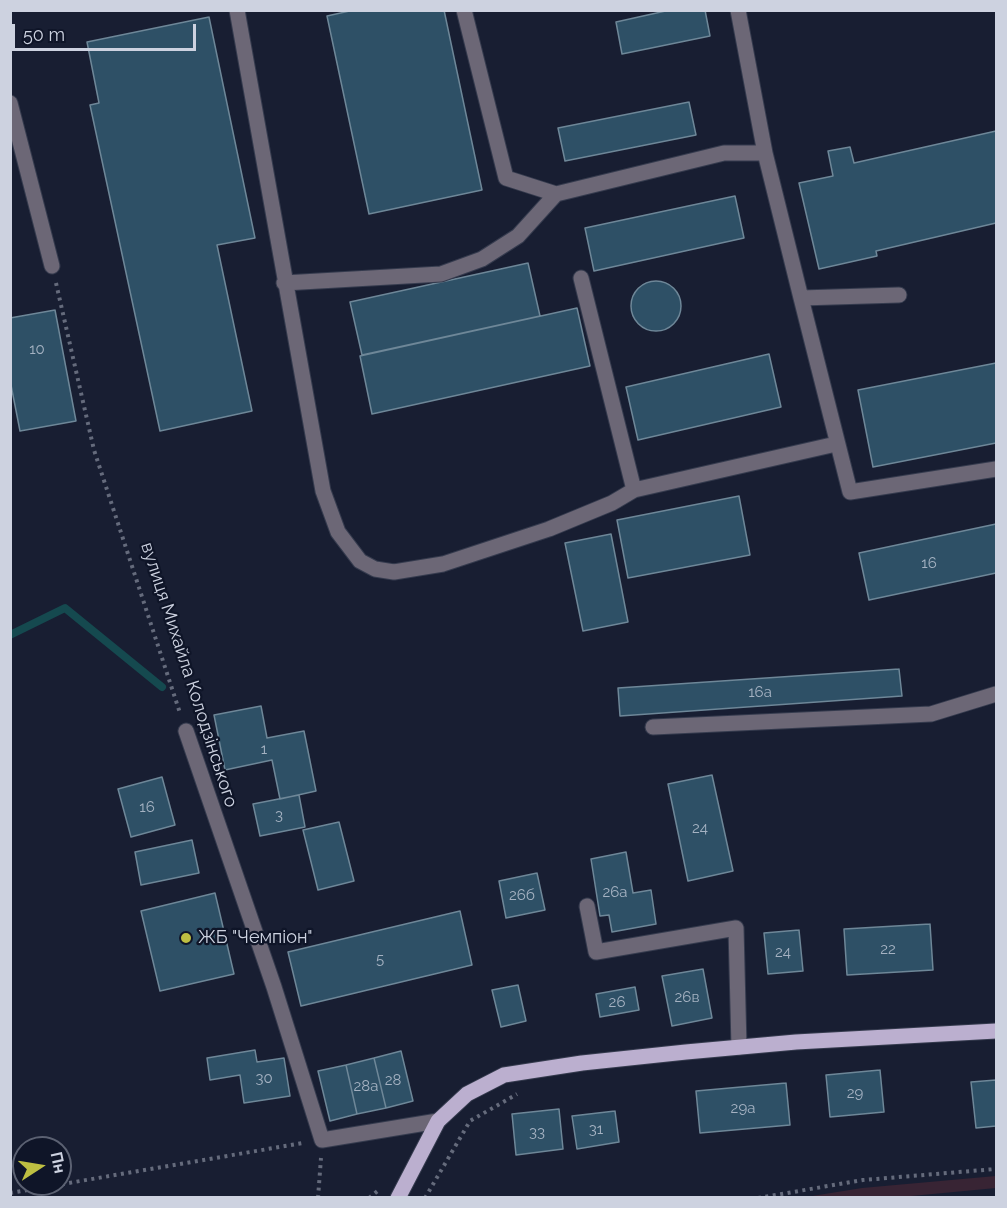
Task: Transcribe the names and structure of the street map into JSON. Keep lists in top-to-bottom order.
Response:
{
  "streets": {
    "street": ["вулиця Михайла Колодзінського"]
  },
  "places": ["ЖБ \"Чемпіон\""],
  "house_numbers": [
    "10",
    "16",
    "16а",
    "1",
    "16",
    "3",
    "24",
    "26а",
    "26б",
    "22",
    "24",
    "5",
    "26в",
    "26",
    "30",
    "28",
    "28а",
    "29",
    "29а",
    "31",
    "33"
  ],
  "scale_bar": "50 m",
  "north": "right"
}
